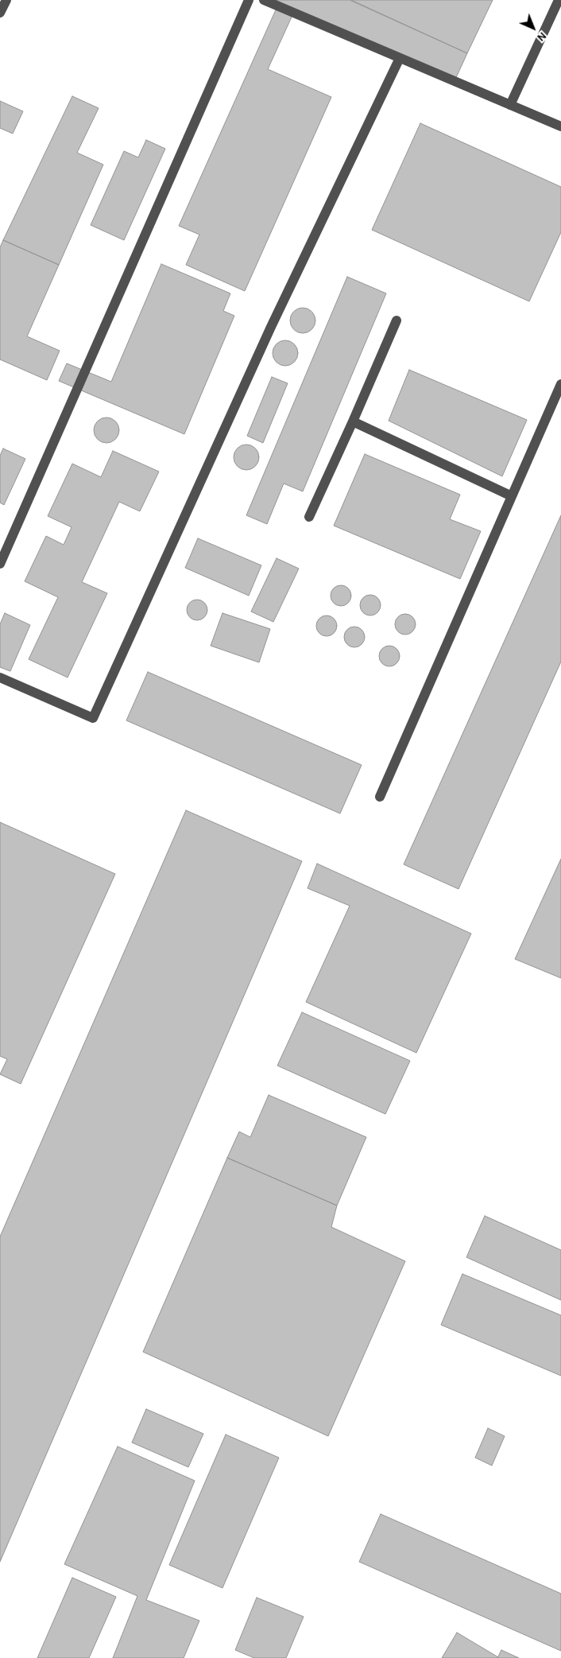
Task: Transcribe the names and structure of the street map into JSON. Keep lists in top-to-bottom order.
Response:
{
  "north": "bottom right"
}
